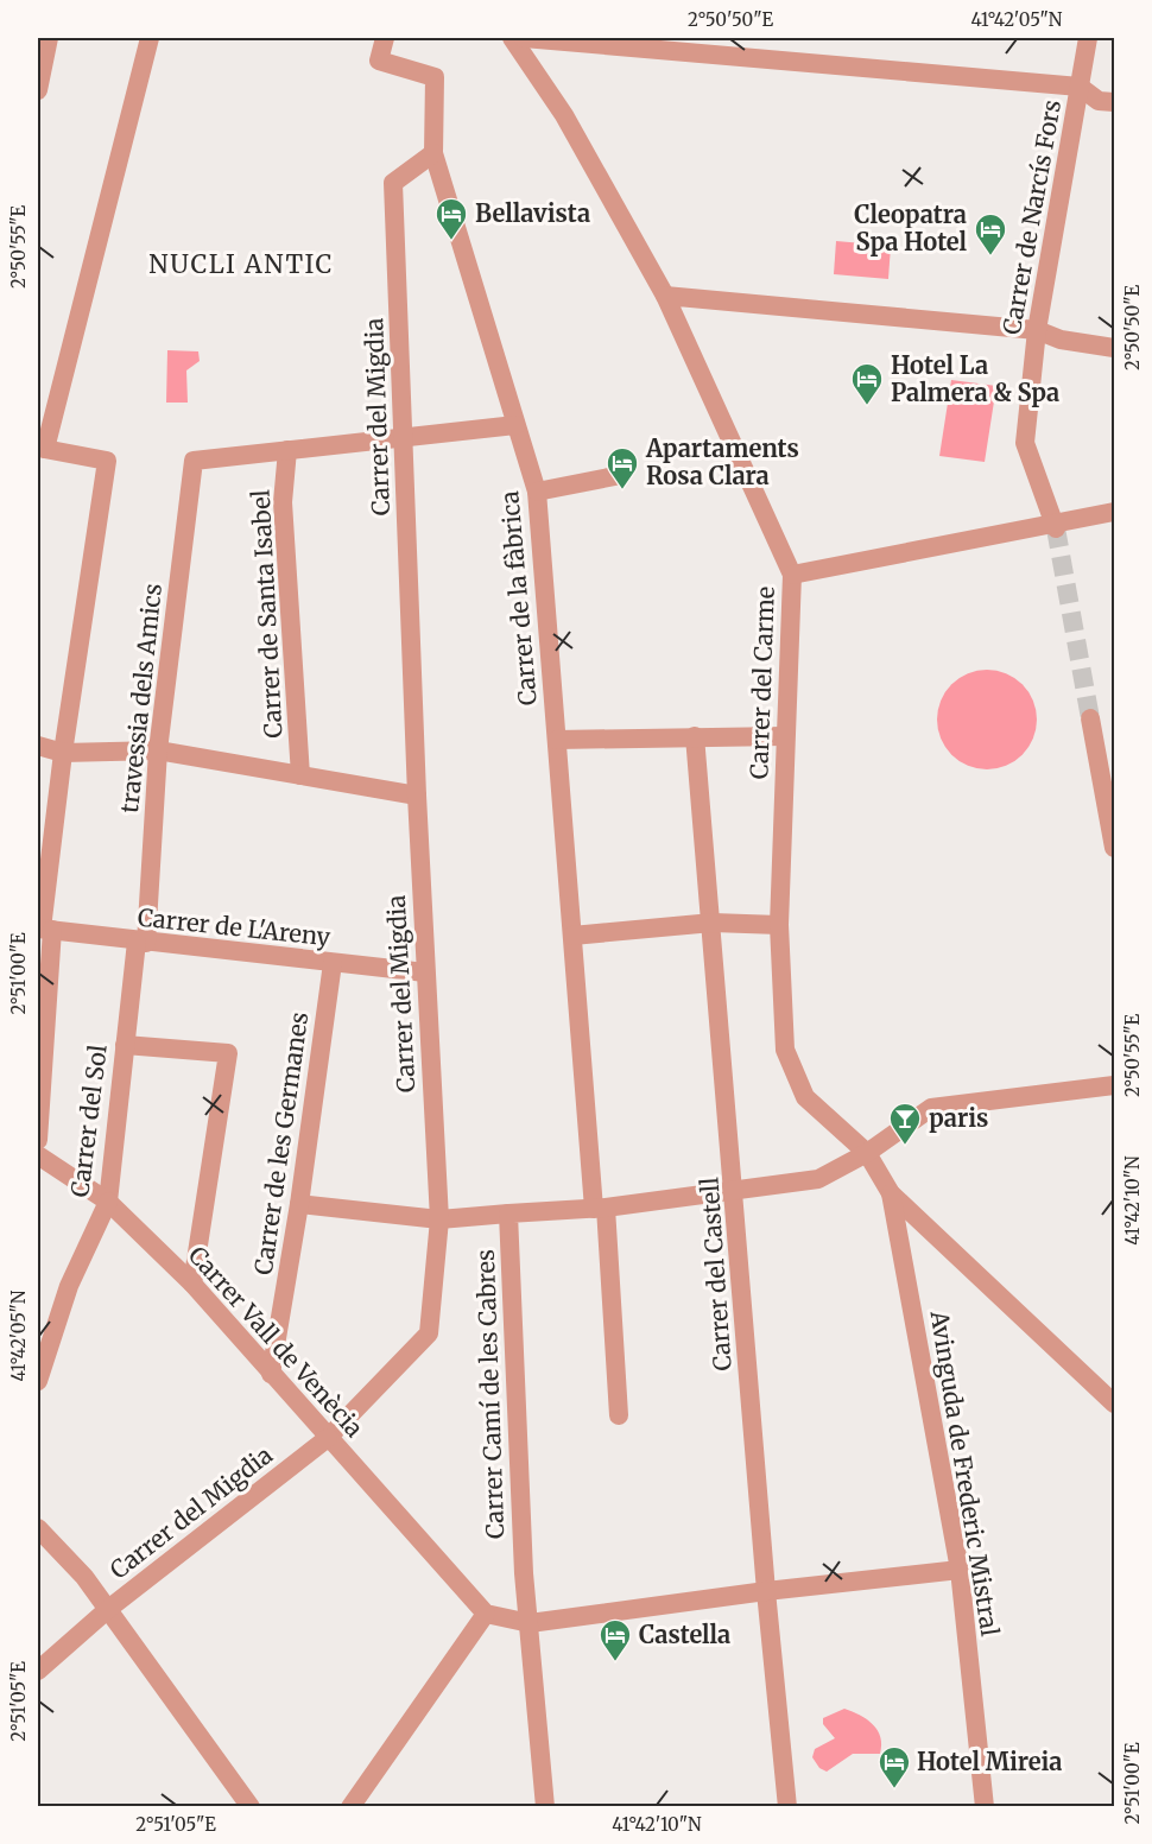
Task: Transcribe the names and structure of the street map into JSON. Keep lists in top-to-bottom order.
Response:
{
  "streets": {
    "street": [
      "Carrer de Narcís Fors",
      "Carrer del Migdia",
      "Carrer de la fàbrica",
      "Carrer de Santa Isabel",
      "Carrer del Carme",
      "travessia dels Amics",
      "Carrer de L'Areny",
      "Carrer del Sol",
      "Carrer de les Germanes",
      "Carrer del Castell",
      "Carrer Vall de Venècia",
      "Carrer Camí de les Cabres",
      "Avinguda de Frederic Mistral"
    ]
  },
  "crossings": [
    ["Carrer del Migdia", "Carrer de la fàbrica"],
    ["Carrer del Migdia", "Carrer de L'Areny"],
    ["Carrer del Migdia", "Carrer Vall de Venècia"],
    ["Carrer de Santa Isabel", "travessia dels Amics"],
    ["travessia dels Amics", "Carrer de L'Areny"],
    ["travessia dels Amics", "Carrer del Sol"],
    ["Carrer de L'Areny", "Carrer del Sol"],
    ["Carrer de L'Areny", "Carrer de les Germanes"],
    ["Carrer del Sol", "Carrer Vall de Venècia"],
    ["Carrer de les Germanes", "Carrer Vall de Venècia"]
  ],
  "districts": ["NUCLI ANTIC"],
  "places": {
    "hotel": [
      "Bellavista",
      "Cleopatra Spa Hotel",
      "Hotel La Palmera & Spa",
      "Apartaments Rosa Clara",
      "Castella",
      "Hotel Mireia"
    ],
    "bar": ["paris"]
  },
  "coordinates": [
    "2°50'50\"E",
    "41°42'05\"N",
    "2°50'55\"E",
    "2°51'00\"E",
    "41°42'10\"N",
    "2°51'05\"E"
  ]
}
